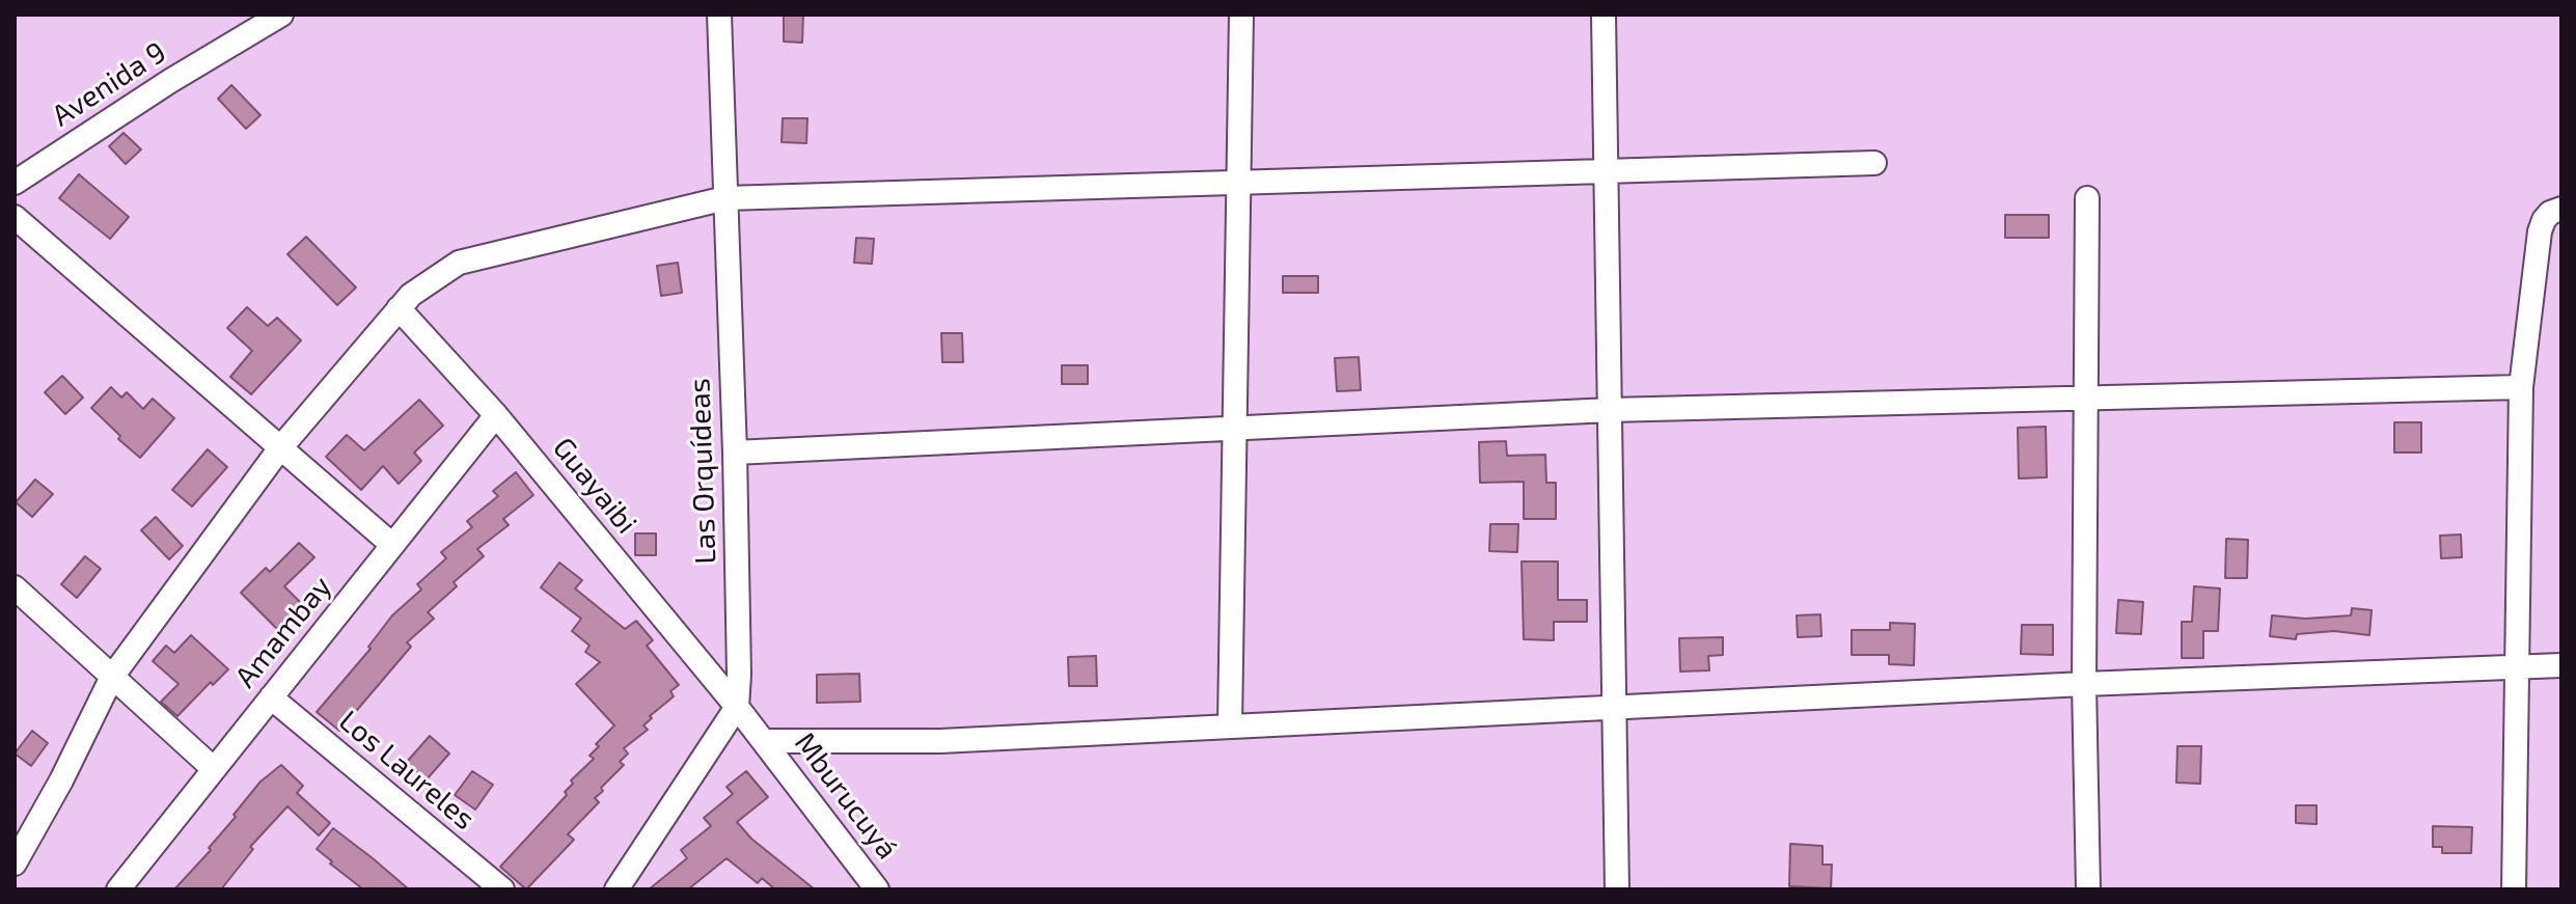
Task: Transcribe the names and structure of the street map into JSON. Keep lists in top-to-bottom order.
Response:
{
  "streets": {
    "street": [
      "Avenida 9",
      "Las Orquídeas",
      "Guayaibi",
      "Amambay",
      "Los Laureles",
      "Mburucuyá"
    ]
  },
  "crossings": [
    ["Las Orquídeas", "Guayaibi"],
    ["Guayaibi", "Amambay"],
    ["Guayaibi", "Mburucuyá"],
    ["Amambay", "Los Laureles"]
  ]
}
